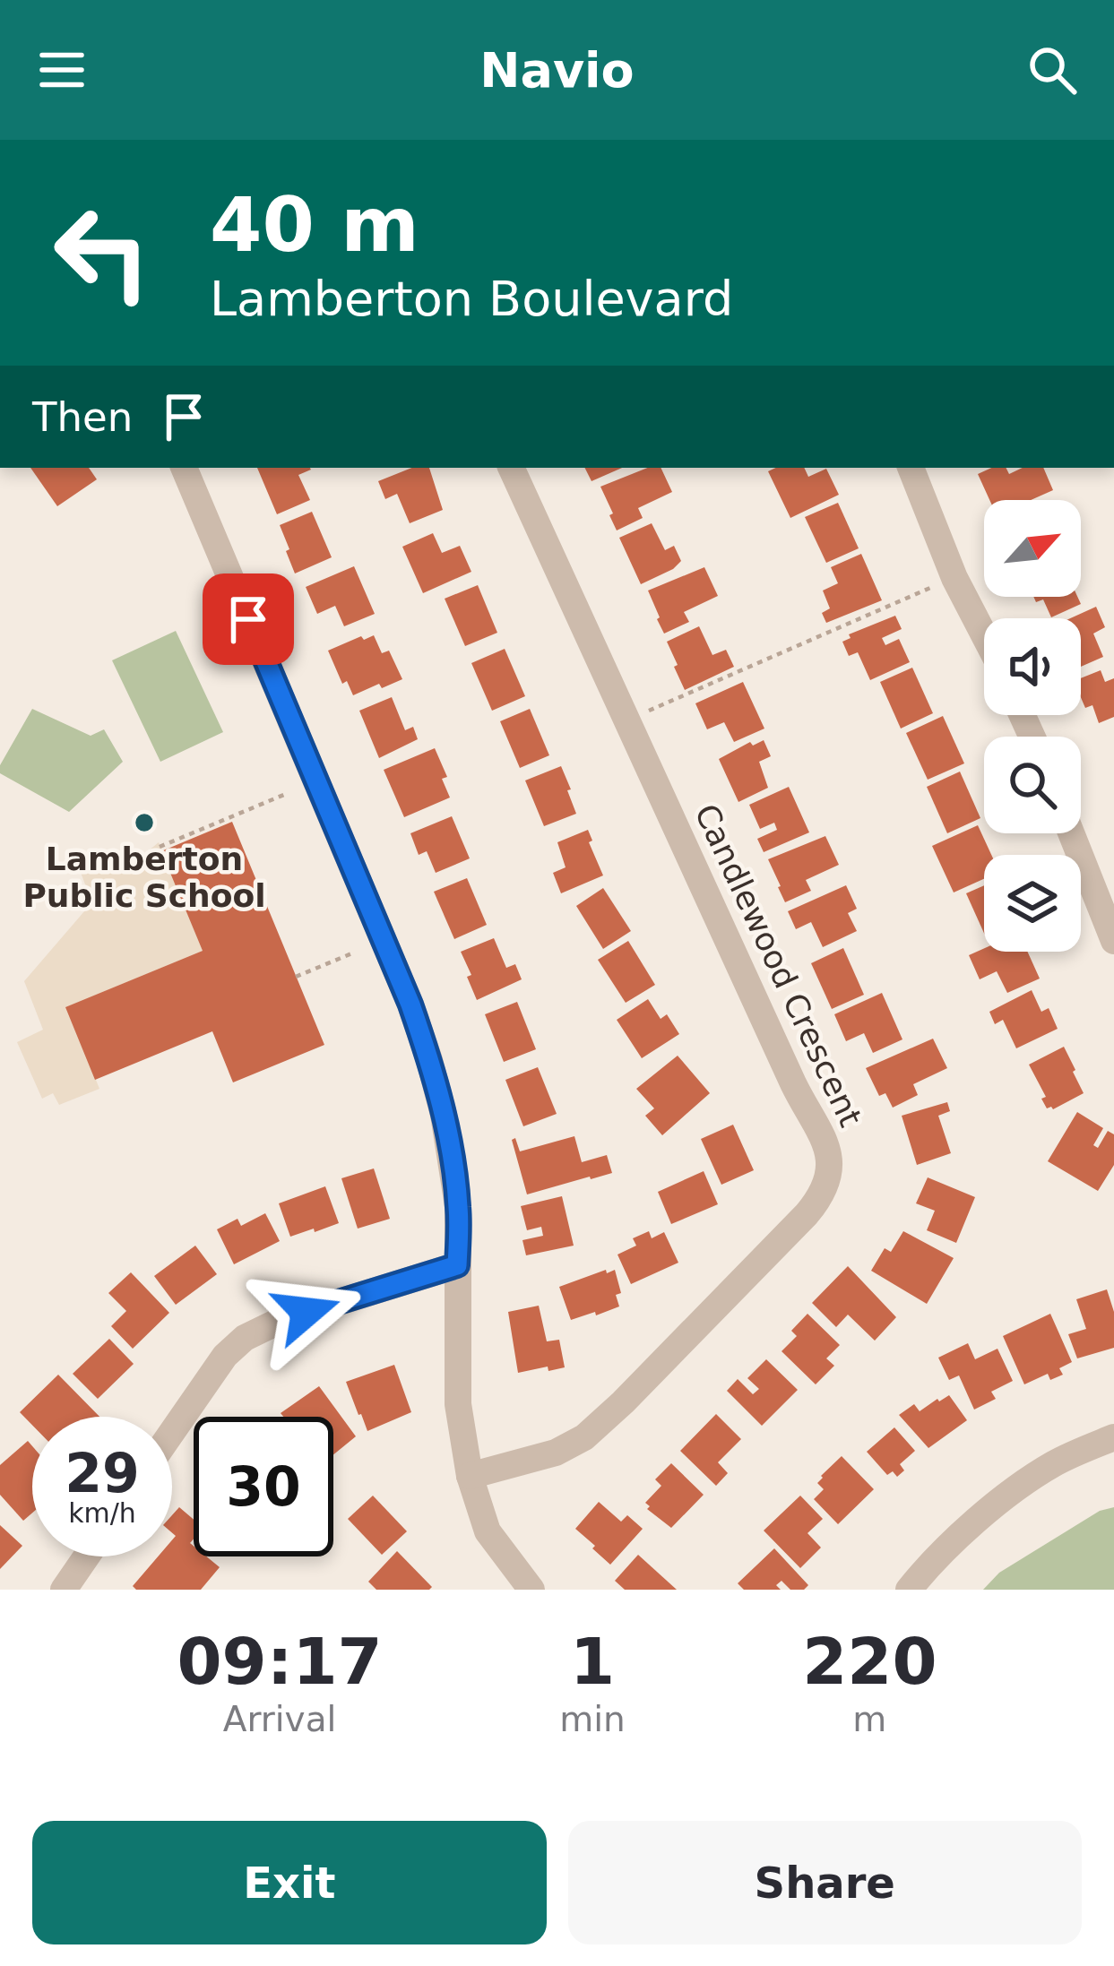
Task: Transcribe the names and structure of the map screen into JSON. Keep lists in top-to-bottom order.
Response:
{
  "streets": {
    "street": ["Candlewood Crescent"]
  },
  "places": ["Lamberton Public School"],
  "north": "top right",
  "page": {
    "header": "Navio",
    "turn": ["40 m", "Lamberton Boulevard"],
    "then": "Then",
    "speed": "29 km/h",
    "limit": "30",
    "eta": [
      "09:17",
      "Arrival",
      "1",
      "min",
      "220",
      "m"
    ],
    "buttons": ["Exit", "Share"]
  }
}
